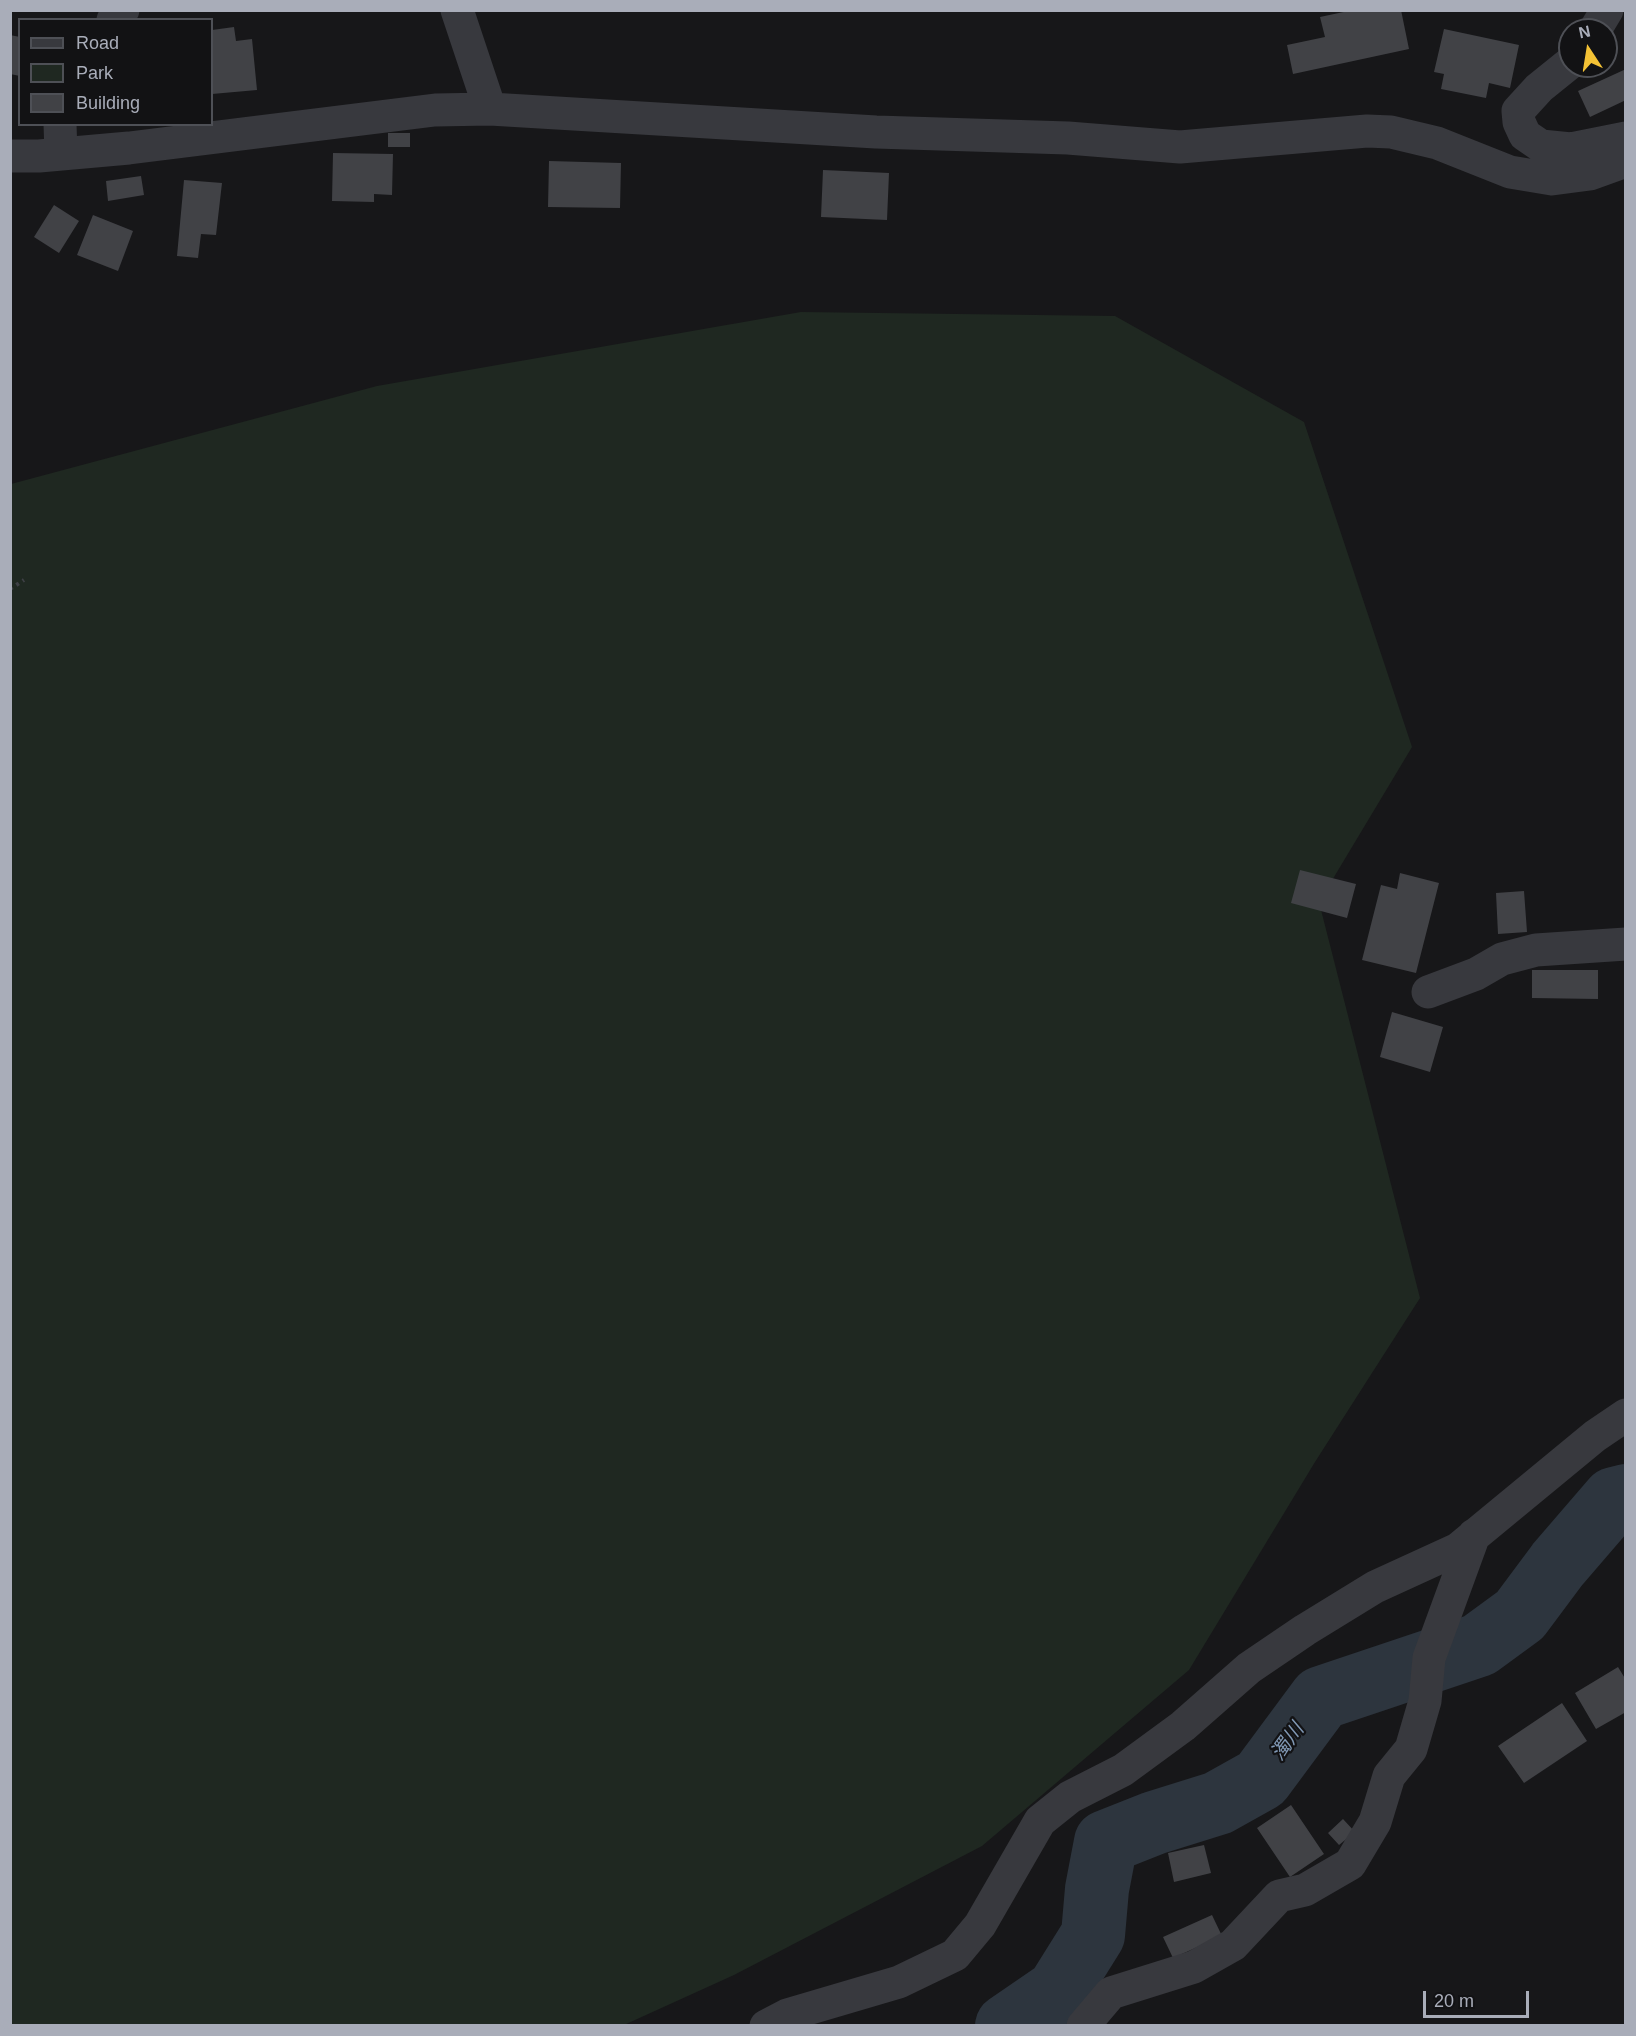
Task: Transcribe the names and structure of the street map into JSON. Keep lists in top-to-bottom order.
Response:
{
  "water": ["濁川"],
  "legend": ["Road", "Park", "Building"],
  "scale_bar": "20 m",
  "north": "top"
}
